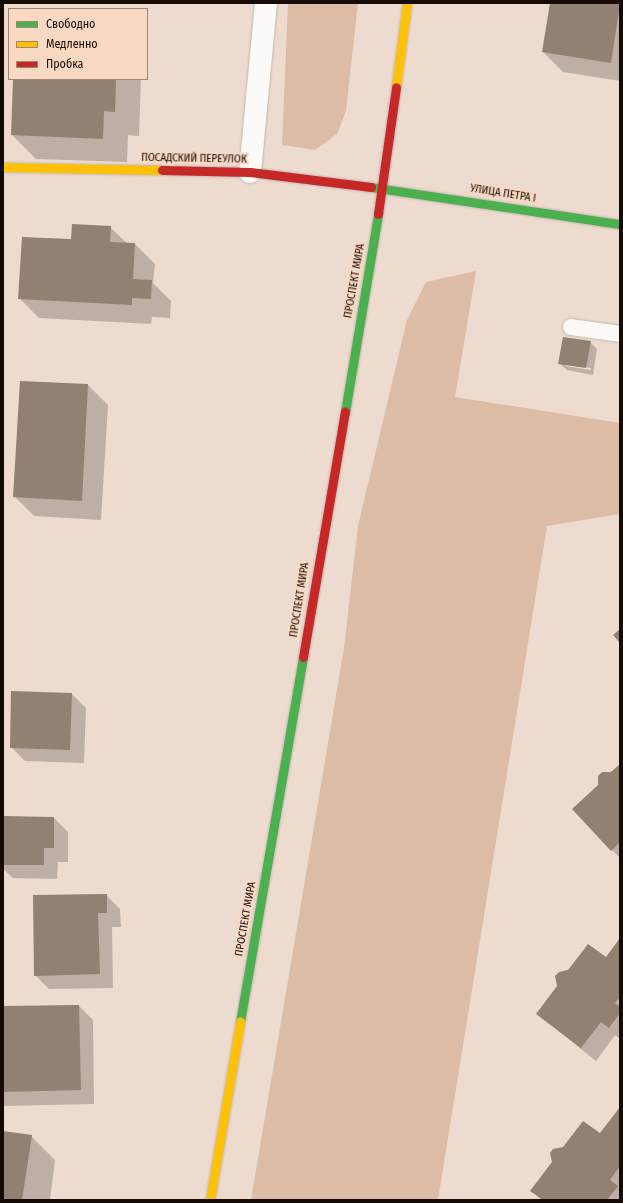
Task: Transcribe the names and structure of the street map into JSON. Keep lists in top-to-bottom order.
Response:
{
  "streets": {
    "main road": ["ПОСАДСКИЙ ПЕРЕУЛОК", "УЛИЦА ПЕТРА I", "ПРОСПЕКТ МИРА"]
  },
  "crossings": [
    ["ПОСАДСКИЙ ПЕРЕУЛОК", "УЛИЦА ПЕТРА I"],
    ["ПОСАДСКИЙ ПЕРЕУЛОК", "ПРОСПЕКТ МИРА"],
    ["УЛИЦА ПЕТРА I", "ПРОСПЕКТ МИРА"]
  ],
  "legend": ["Свободно", "Медленно", "Пробка"]
}
